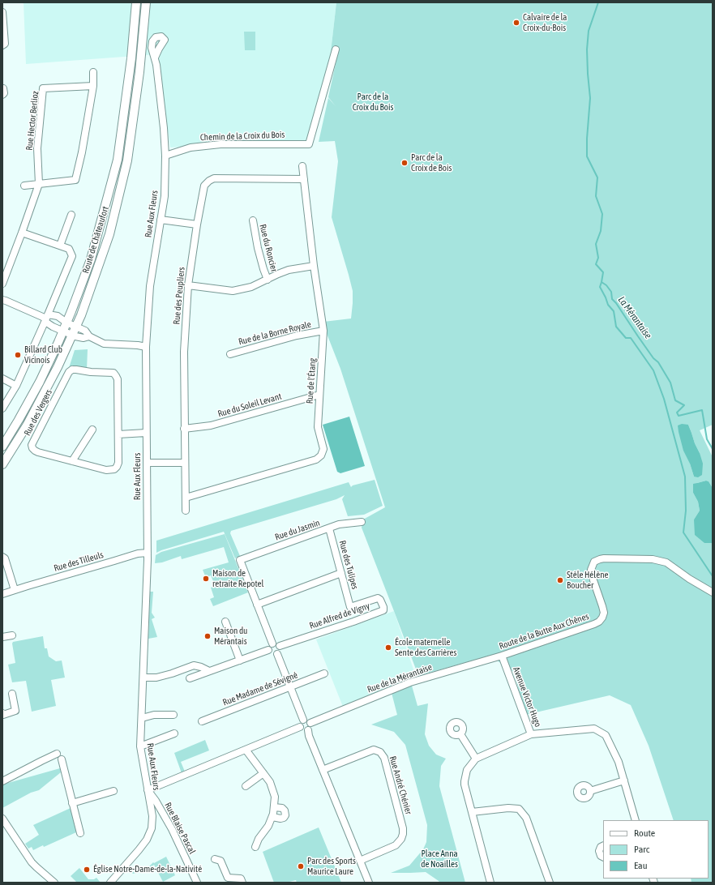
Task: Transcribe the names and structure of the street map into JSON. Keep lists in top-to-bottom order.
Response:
{
  "streets": {
    "main road": ["Route de Châteaufort"],
    "street": [
      "Rue Hector Berlioz",
      "Chemin de la Croix du Bois",
      "Rue Aux Fleurs",
      "Rue du Roncier",
      "Rue des Peupliers",
      "Rue de la Borne Royale",
      "Rue de l'Étang",
      "Rue du Soleil Levant",
      "Rue des Vergers",
      "Rue du Jasmin",
      "Rue des Tilleuls",
      "Rue des Tulipes",
      "Rue Alfred de Vigny",
      "Route de la Butte Aux Chênes",
      "Rue de la Mérantaise",
      "Rue Madame de Sévigné",
      "Avenue Victor Hugo",
      "Rue André Chénier",
      "Rue Blaise Pascal"
    ]
  },
  "crossings": [
    ["Chemin de la Croix du Bois", "Rue Aux Fleurs"],
    ["Rue Aux Fleurs", "Rue des Tilleuls"],
    ["Rue Aux Fleurs", "Rue Blaise Pascal"],
    ["Rue des Peupliers", "Rue de l'Étang"],
    ["Rue des Peupliers", "Rue du Soleil Levant"],
    ["Rue de la Borne Royale", "Rue de l'Étang"],
    ["Rue de l'Étang", "Rue du Soleil Levant"],
    ["Rue du Jasmin", "Rue des Tulipes"],
    ["Rue des Tulipes", "Rue Alfred de Vigny"],
    ["Route de la Butte Aux Chênes", "Rue de la Mérantaise"],
    ["Route de la Butte Aux Chênes", "Avenue Victor Hugo"],
    ["Rue de la Mérantaise", "Avenue Victor Hugo"]
  ],
  "water": ["La Mérantaise"],
  "parks": ["Parc de la Croix du Bois", "Place Anna de Noailles"],
  "places": [
    "Calvaire de la Croix-du-Bois",
    "Parc de la Croix de Bois",
    "Billard Club Vicinois",
    "Maison de retraite Repotel",
    "Stèle Hélène Boucher",
    "Maison du Mérantais",
    "École maternelle Sente des Carrières",
    "Parc des Sports Maurice Laure",
    "Église Notre-Dame-de-la-Nativité"
  ],
  "legend": ["Route", "Parc", "Eau"]
}
